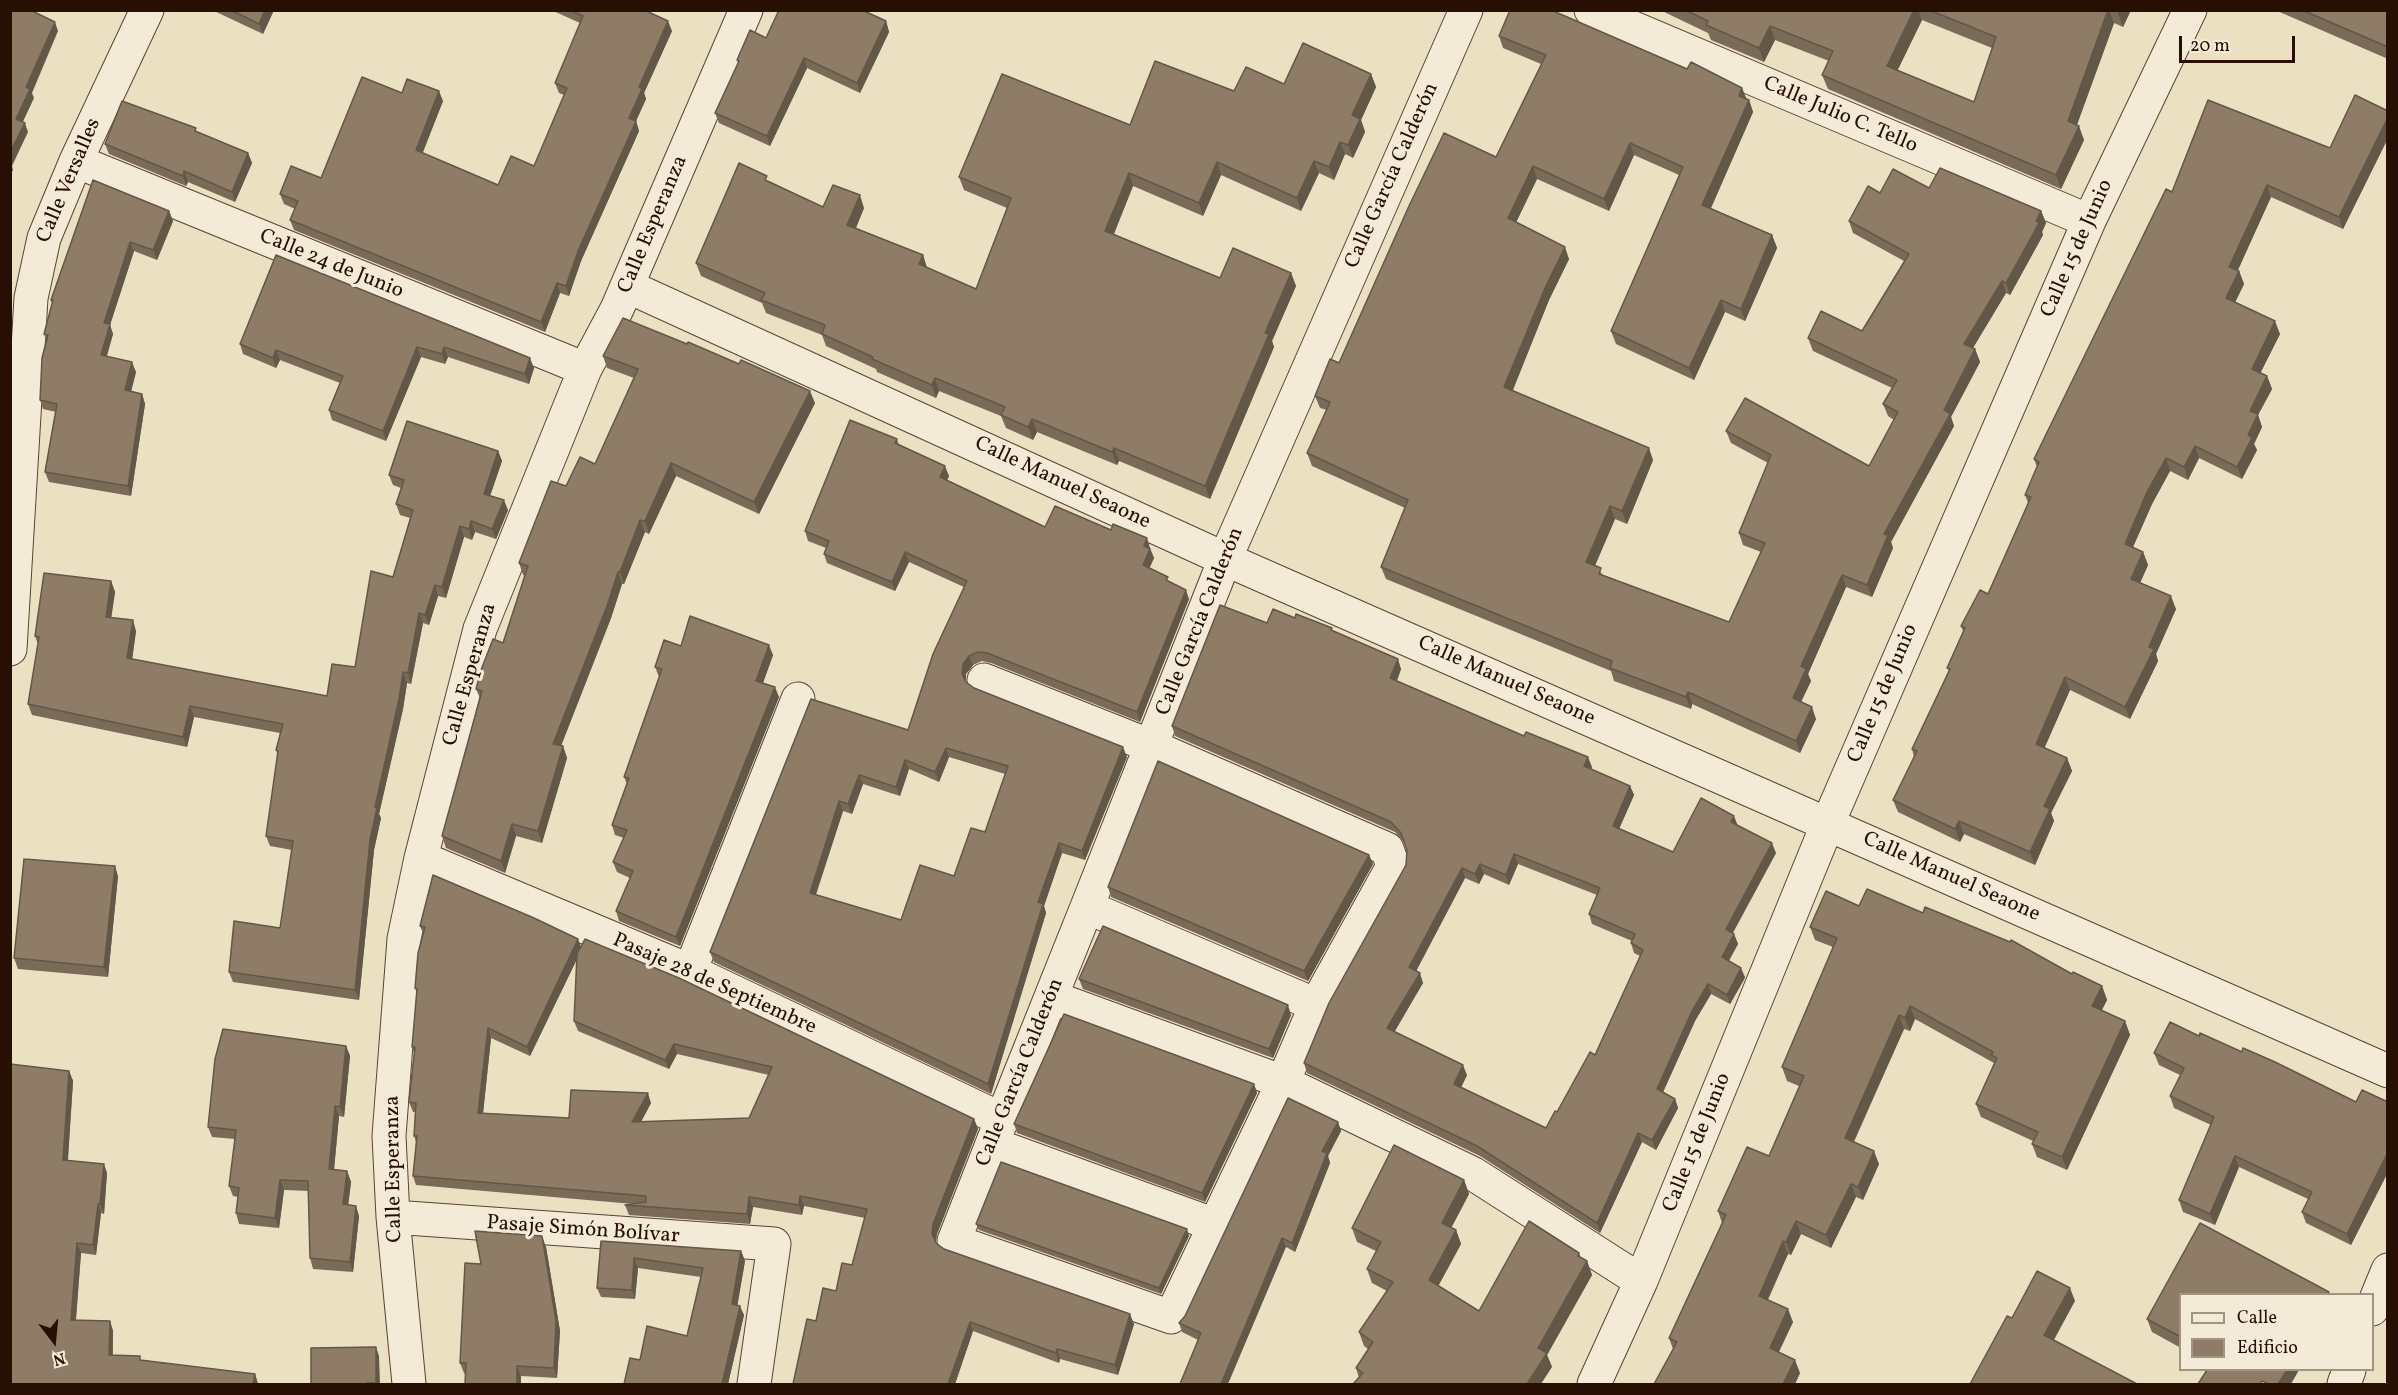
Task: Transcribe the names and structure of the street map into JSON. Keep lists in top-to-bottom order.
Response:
{
  "streets": {
    "street": [
      "Calle Julio C. Tello",
      "Calle García Calderón",
      "Calle Versalles",
      "Calle Esperanza",
      "Calle 15 de Junio",
      "Calle 24 de Junio",
      "Calle Manuel Seaone",
      "Pasaje 28 de Septiembre",
      "Pasaje Simón Bolívar"
    ]
  },
  "crossings": [
    ["Calle Julio C. Tello", "Calle 15 de Junio"],
    ["Calle García Calderón", "Calle Manuel Seaone"],
    ["Calle García Calderón", "Pasaje 28 de Septiembre"],
    ["Calle Versalles", "Calle 24 de Junio"],
    ["Calle Esperanza", "Calle 24 de Junio"],
    ["Calle Esperanza", "Calle Manuel Seaone"],
    ["Calle Esperanza", "Pasaje 28 de Septiembre"],
    ["Calle Esperanza", "Pasaje Simón Bolívar"],
    ["Calle 15 de Junio", "Calle Manuel Seaone"]
  ],
  "legend": ["Calle", "Edificio"],
  "scale_bar": "20 m",
  "north": "bottom"
}
